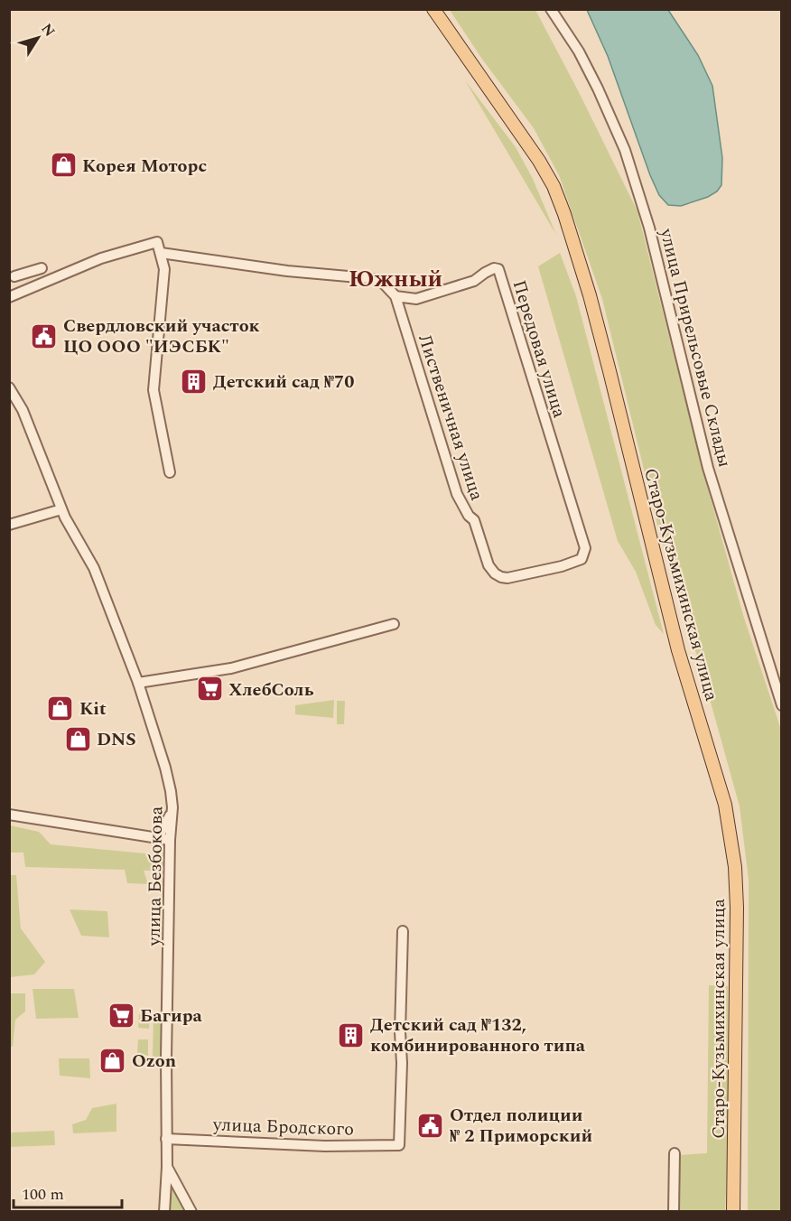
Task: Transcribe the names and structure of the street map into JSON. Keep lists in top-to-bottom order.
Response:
{
  "streets": {
    "main road": ["Старо-Кузьмихинская улица"],
    "street": [
      "улица Прирельсовые Склады",
      "Передовая улица",
      "Лиственичная улица",
      "улица Безбокова",
      "улица Бродского"
    ]
  },
  "crossings": [
    ["Передовая улица", "Лиственичная улица"],
    ["улица Безбокова", "улица Бродского"]
  ],
  "districts": ["Южный"],
  "places": {
    "shop": [
      "Корея Моторс",
      "Kit",
      "DNS",
      "Ozon"
    ],
    "public building": ["Свердловский участок ЦО ООО \"ИЭСБК\"", "Отдел полиции № 2 Приморский"],
    "building": ["Детский сад №70", "Детский сад №132, комбинированного типа"],
    "supermarket": ["ХлебСоль", "Багира"]
  },
  "scale_bar": "100 m",
  "north": "top right"
}
